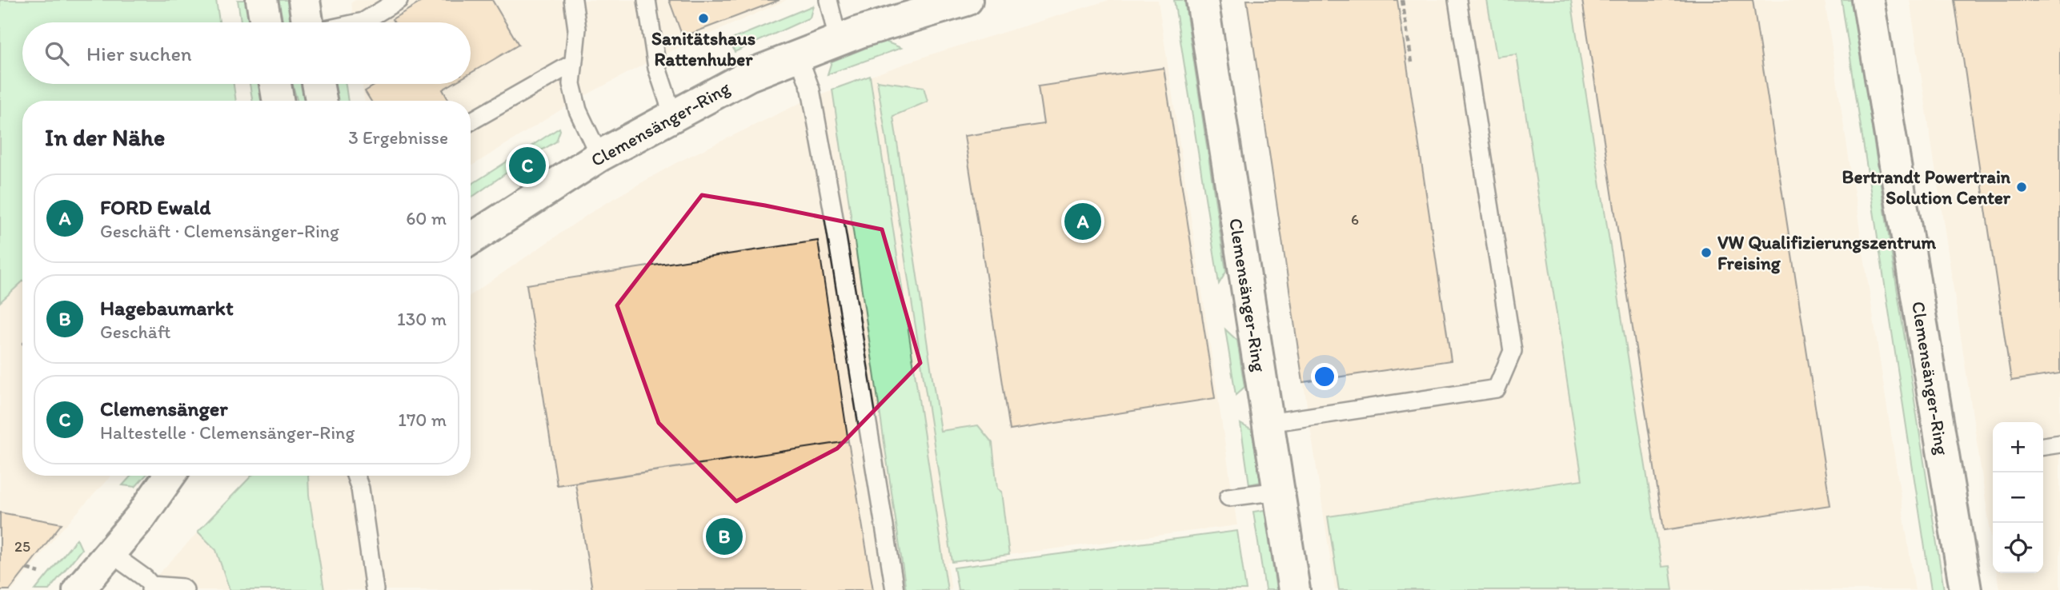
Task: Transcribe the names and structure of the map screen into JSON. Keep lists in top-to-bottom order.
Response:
{
  "streets": {
    "street": ["Clemensänger-Ring"]
  },
  "places": ["Sanitätshaus Rattenhuber", "Bertrandt Powertrain Solution Center", "VW Qualifizierungszentrum Freising"],
  "house_numbers": ["6", "25"],
  "page": {
    "search": "Hier suchen",
    "heading": ["In der Nähe", "3 Ergebnisse"],
    "pins": ["C", "A", "B"],
    "list": [
      {
        "mark": "A",
        "name": "FORD Ewald",
        "note": "Geschäft · Clemensänger-Ring",
        "value": "60 m"
      },
      {
        "mark": "B",
        "name": "Hagebaumarkt",
        "note": "Geschäft",
        "value": "130 m"
      },
      {
        "mark": "C",
        "name": "Clemensänger",
        "note": "Haltestelle · Clemensänger-Ring",
        "value": "170 m"
      }
    ],
    "map_buttons": ["+", "−"]
  }
}
